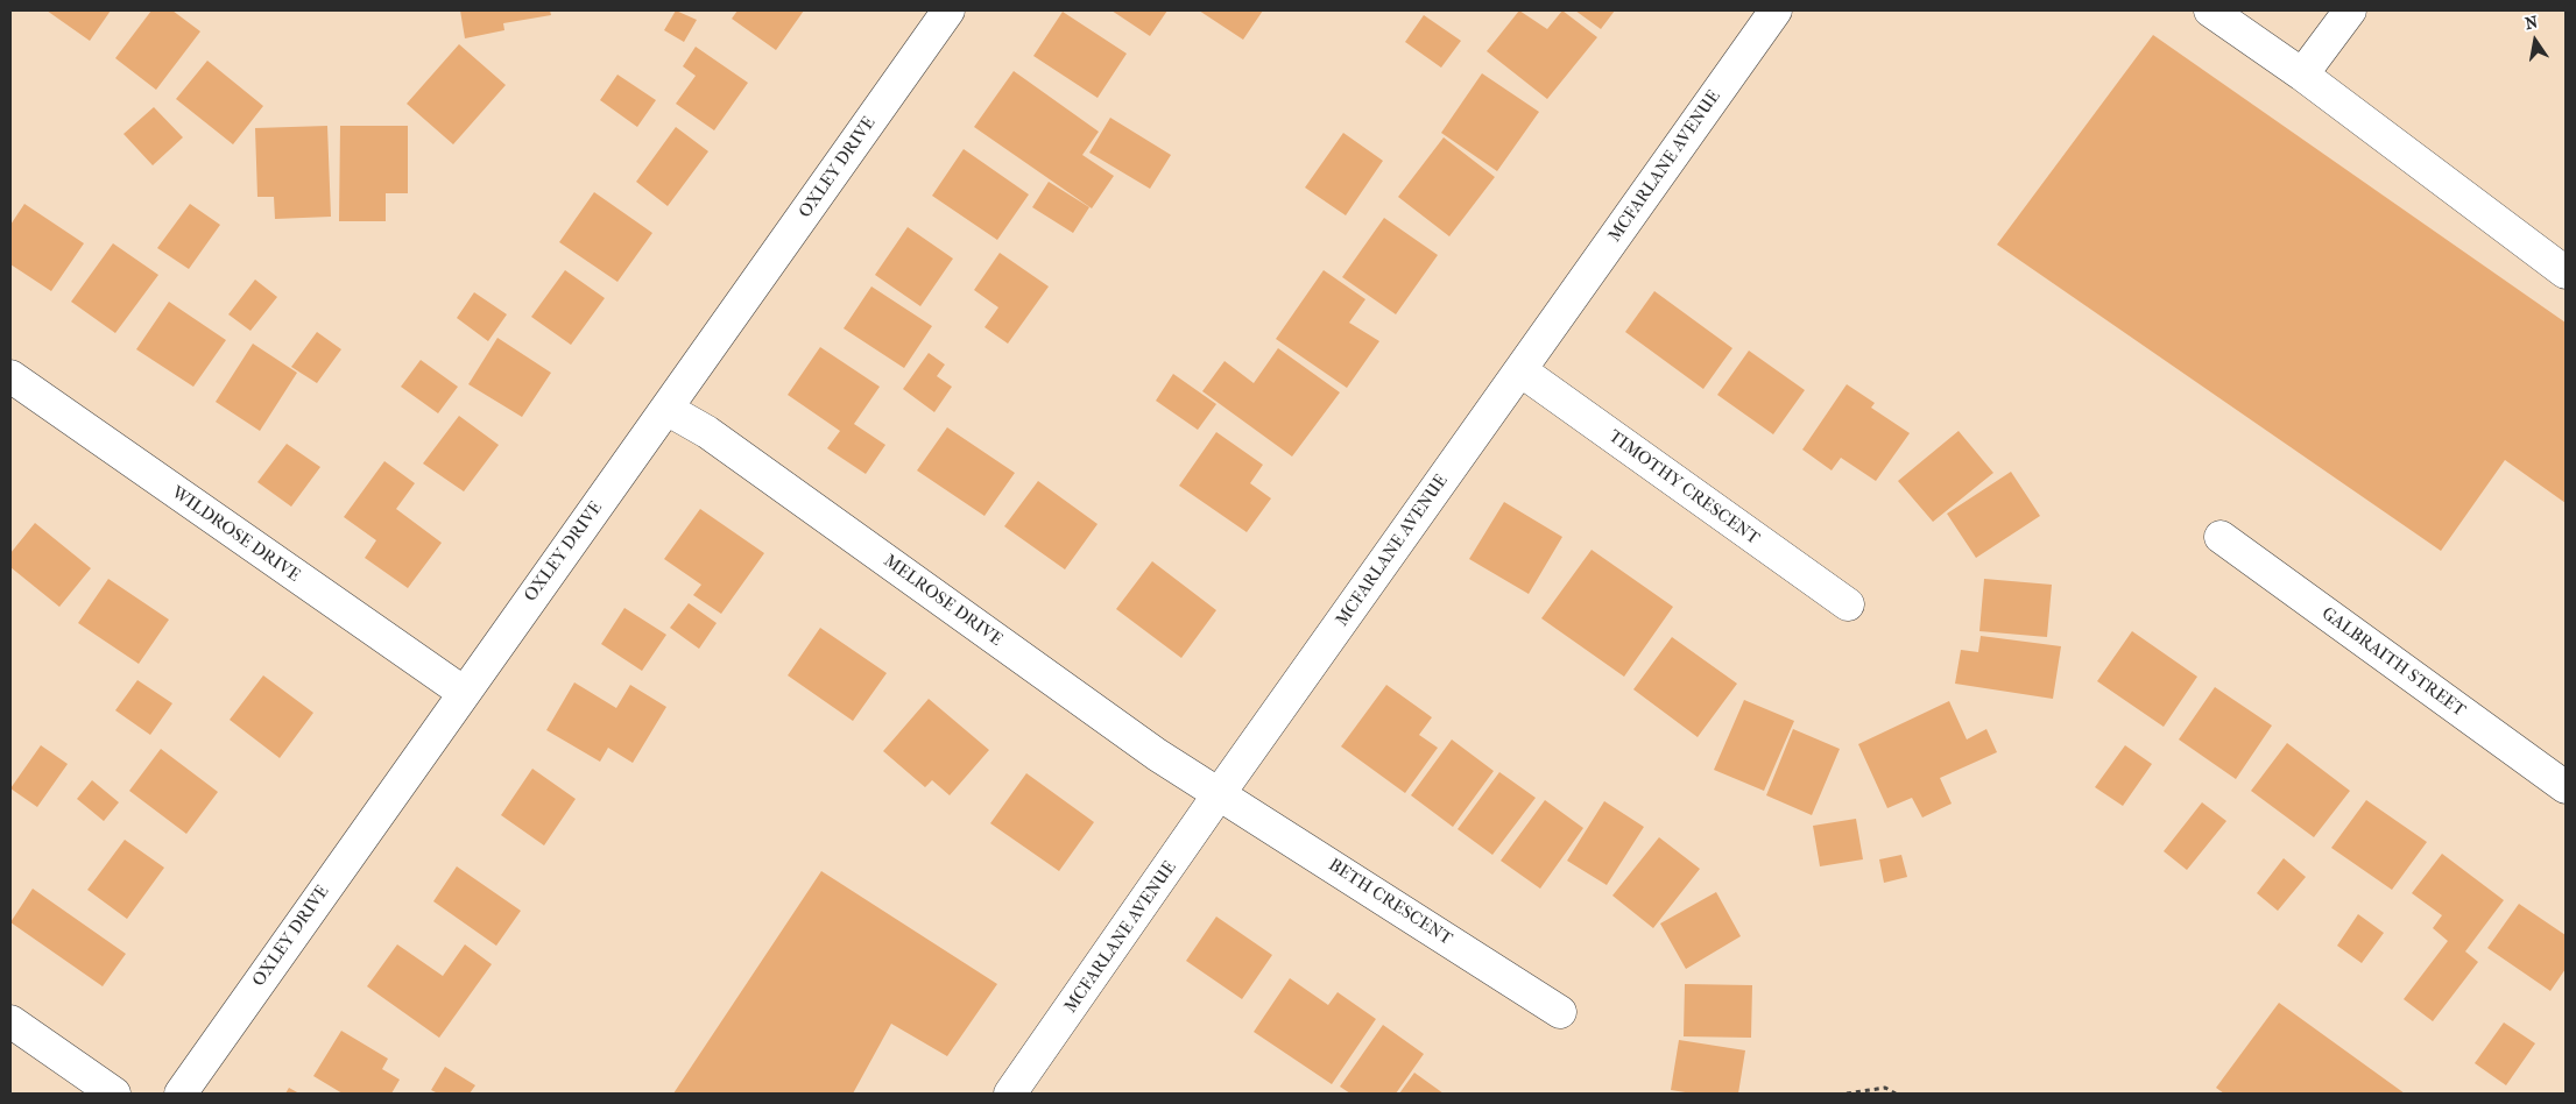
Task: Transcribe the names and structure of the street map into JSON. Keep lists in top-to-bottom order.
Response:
{
  "streets": {
    "street": [
      "MCFARLANE AVENUE",
      "OXLEY DRIVE",
      "TIMOTHY CRESCENT",
      "WILDROSE DRIVE",
      "MELROSE DRIVE",
      "GALBRAITH STREET",
      "BETH CRESCENT"
    ]
  },
  "crossings": [
    ["MCFARLANE AVENUE", "TIMOTHY CRESCENT"],
    ["MCFARLANE AVENUE", "MELROSE DRIVE"],
    ["MCFARLANE AVENUE", "BETH CRESCENT"],
    ["OXLEY DRIVE", "WILDROSE DRIVE"],
    ["OXLEY DRIVE", "MELROSE DRIVE"],
    ["MELROSE DRIVE", "BETH CRESCENT"]
  ],
  "north": "top"
}
